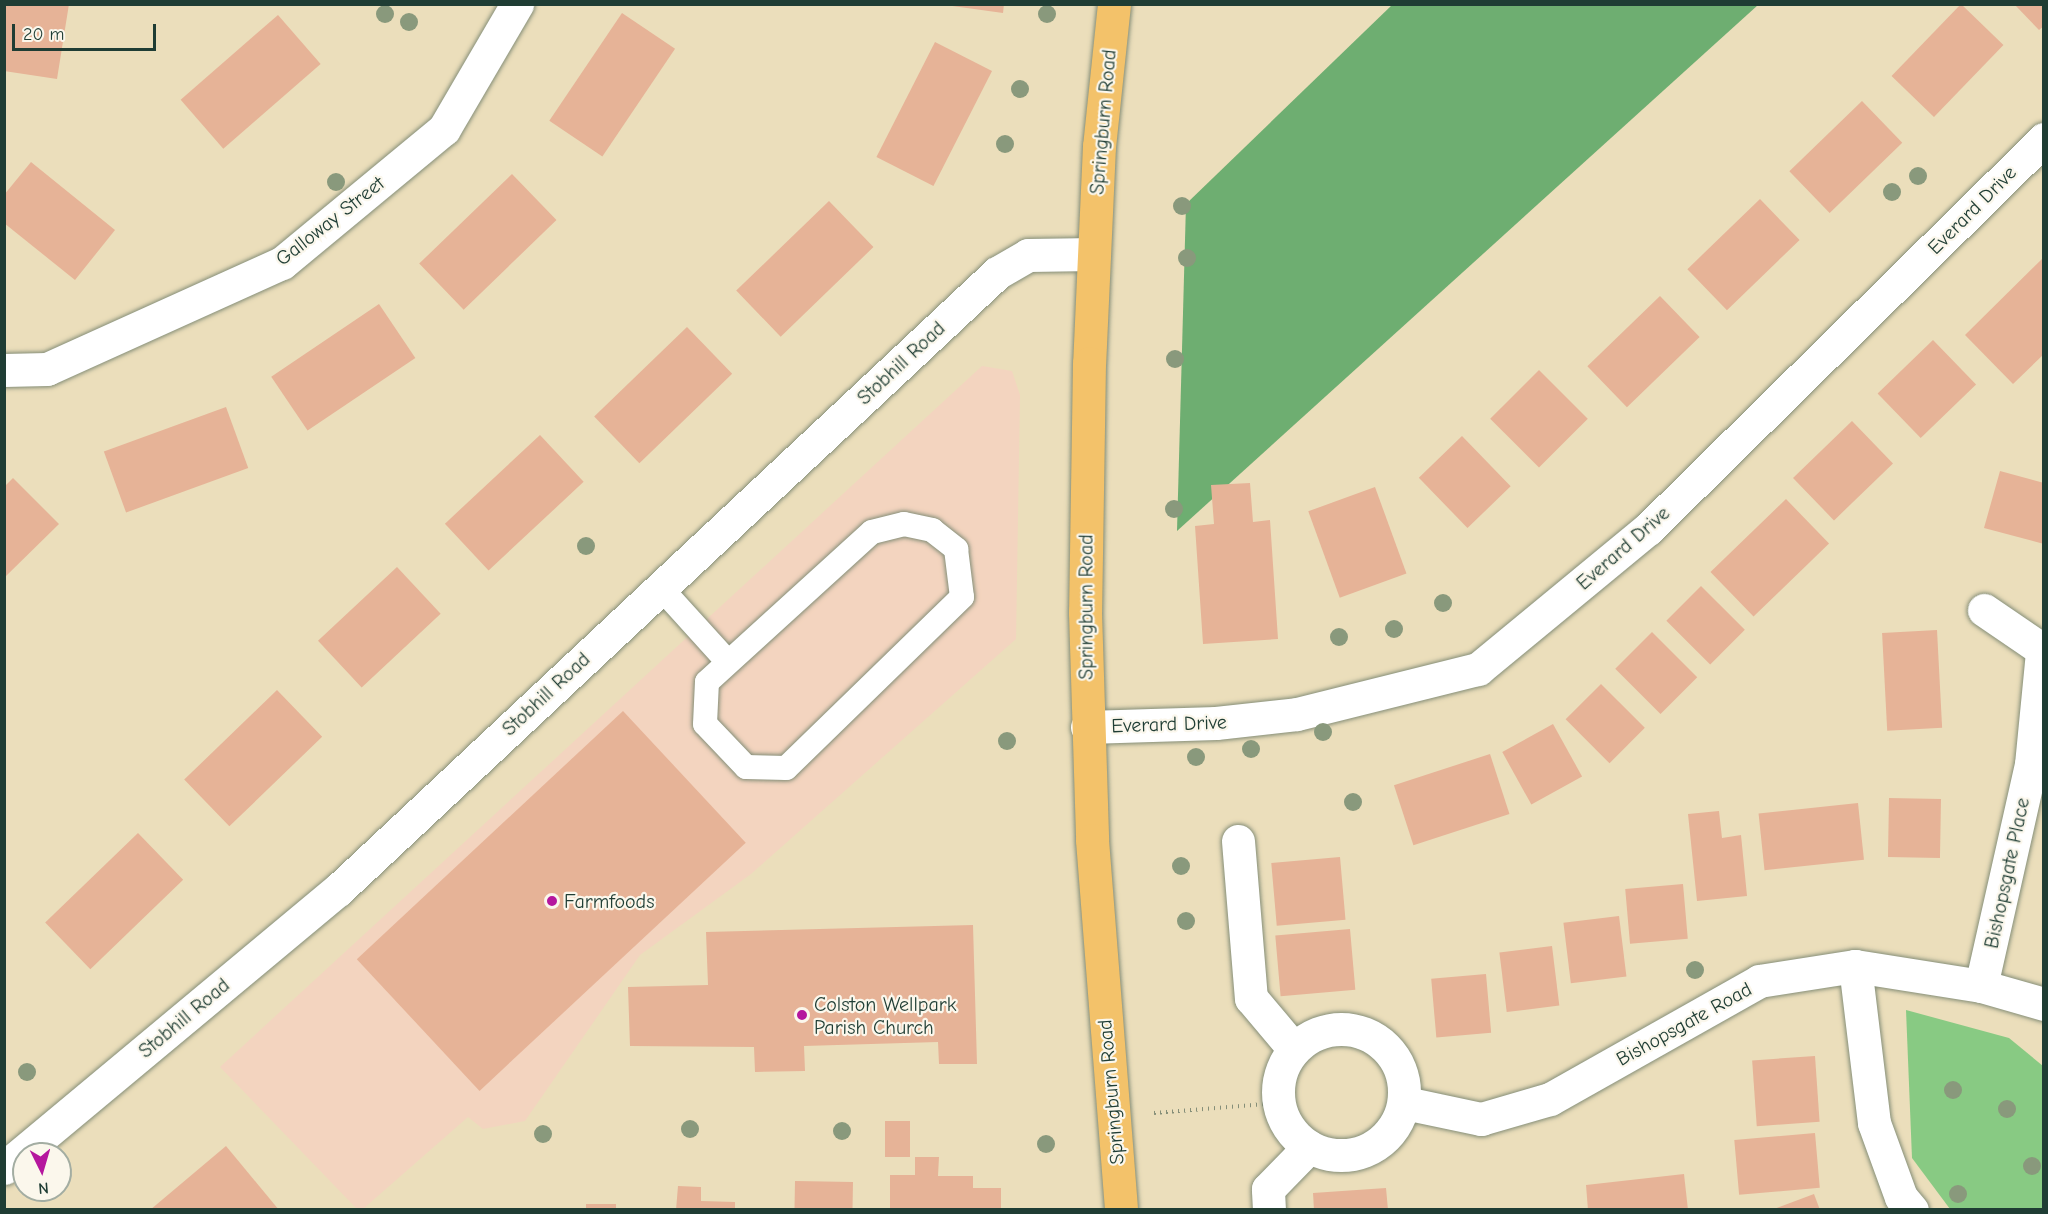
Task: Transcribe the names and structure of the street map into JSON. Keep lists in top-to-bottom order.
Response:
{
  "streets": {
    "main road": ["Springburn Road"],
    "street": [
      "Everard Drive",
      "Galloway Street",
      "Stobhill Road",
      "Bishopsgate Place",
      "Bishopsgate Road"
    ]
  },
  "crossings": [
    ["Springburn Road", "Everard Drive"],
    ["Springburn Road", "Stobhill Road"],
    ["Bishopsgate Place", "Bishopsgate Road"]
  ],
  "places": ["Farmfoods", "Colston Wellpark Parish Church"],
  "scale_bar": "20 m",
  "north": "bottom"
}
